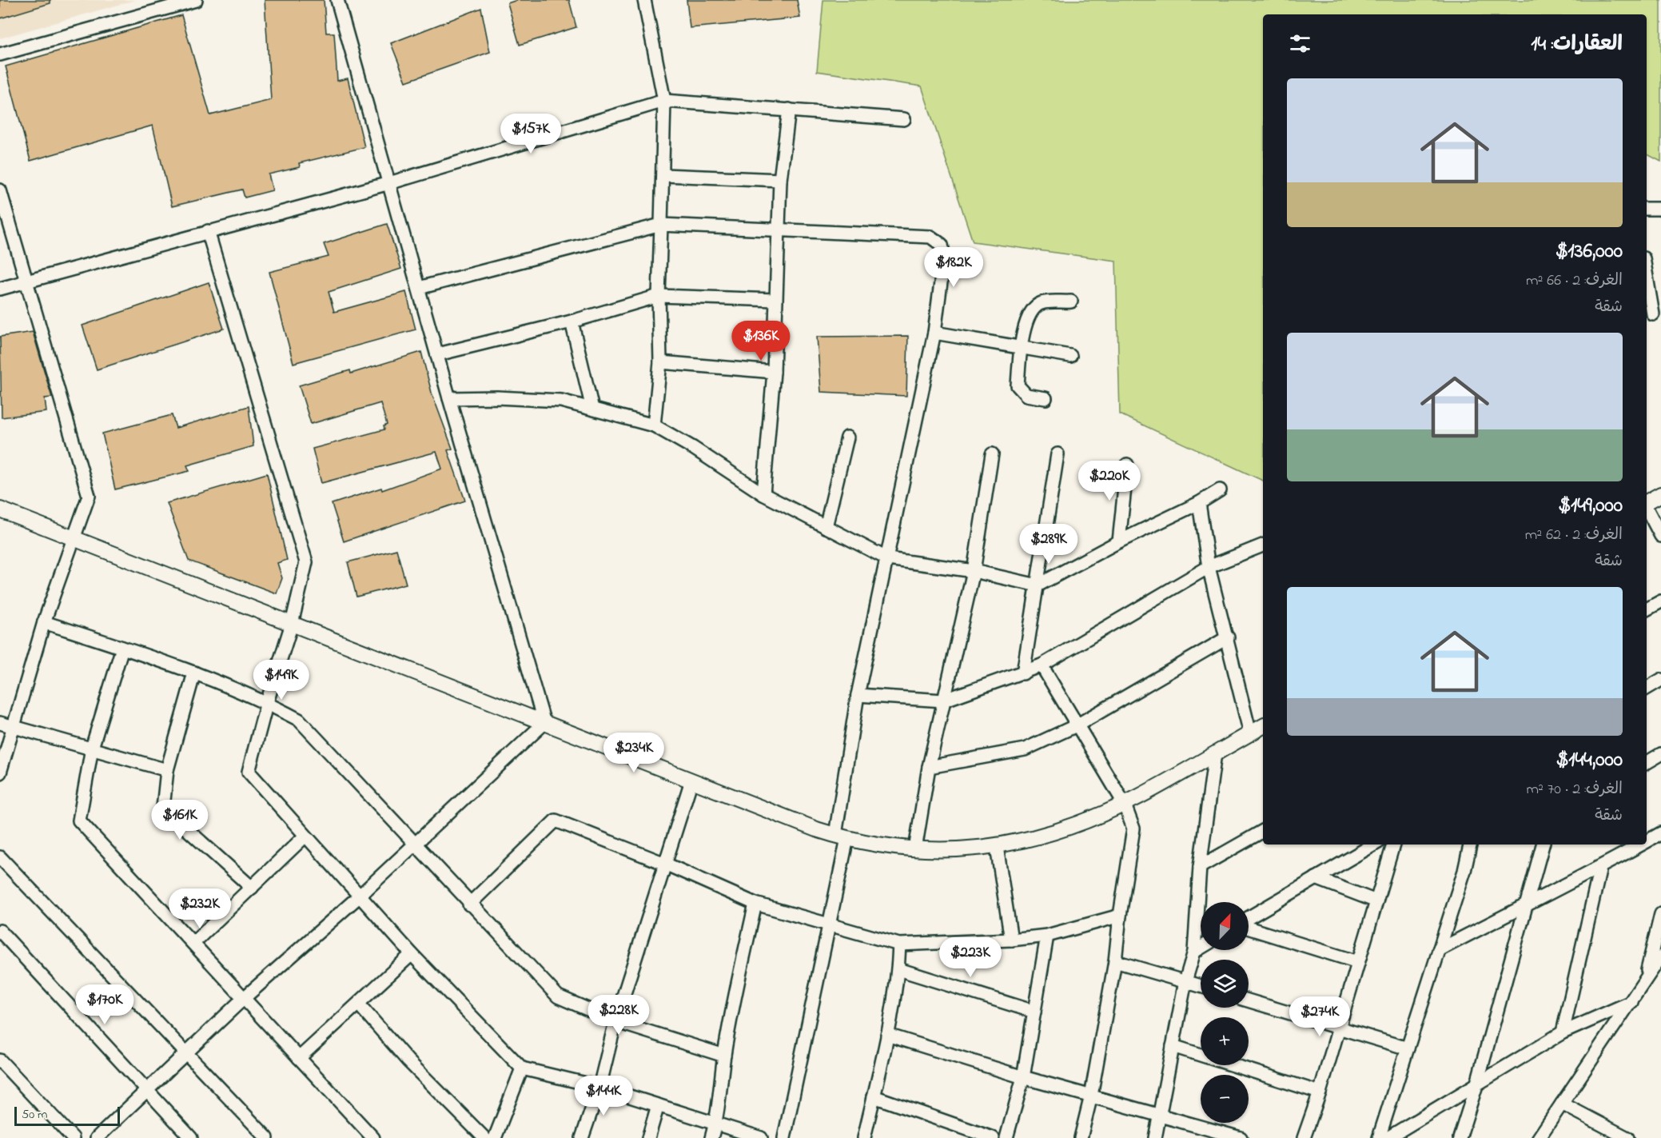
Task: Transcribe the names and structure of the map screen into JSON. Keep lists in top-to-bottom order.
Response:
{
  "scale_bar": "50 m",
  "north": "top right",
  "page": {
    "heading": "العقارات: 14",
    "list": [
      {
        "name": "$136,000",
        "note": "الغرف: 2 · 66 m² · شقة"
      },
      {
        "name": "$149,000",
        "note": "الغرف: 2 · 62 m² · شقة"
      },
      {
        "name": "$144,000",
        "note": "الغرف: 2 · 70 m² · شقة"
      }
    ],
    "price": [
      "$157K",
      "$182K",
      "$136K",
      "$220K",
      "$289K",
      "$149K",
      "$234K",
      "$161K",
      "$232K",
      "$223K",
      "$170K",
      "$228K",
      "$274K",
      "$144K"
    ],
    "map_buttons": ["+", "−"],
    "scale": "50 m"
  }
}
